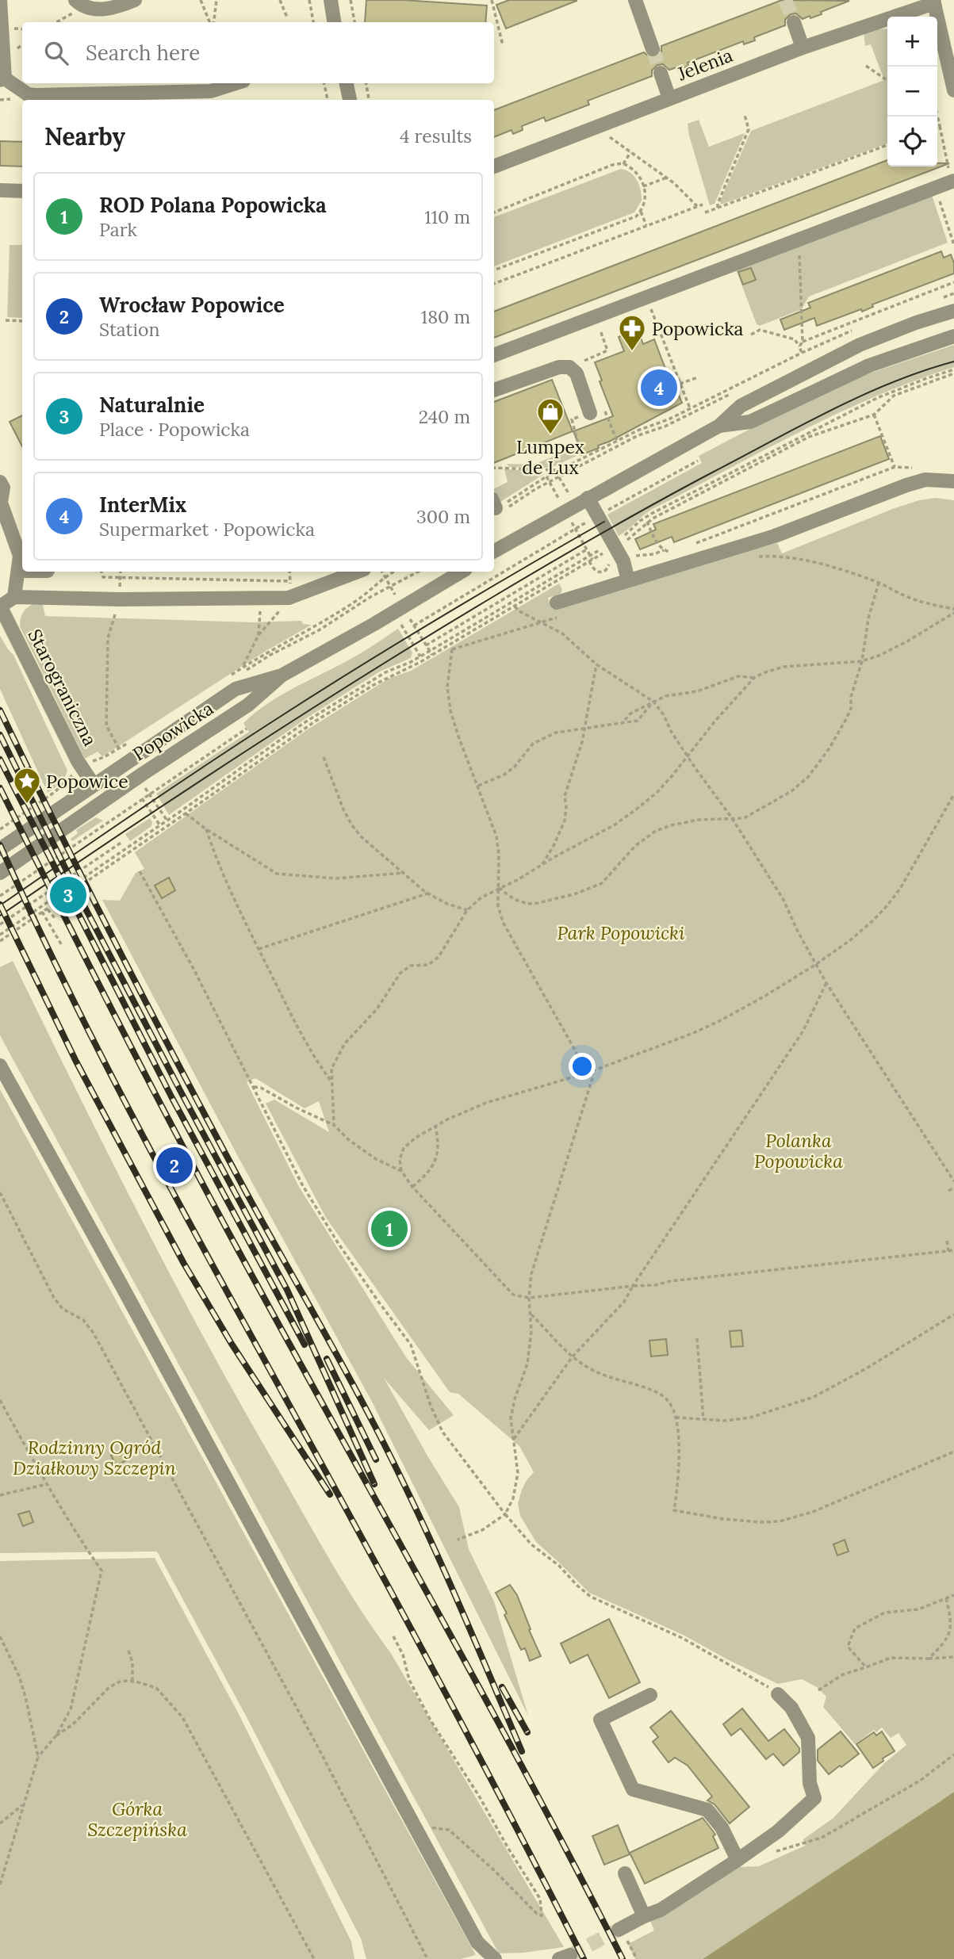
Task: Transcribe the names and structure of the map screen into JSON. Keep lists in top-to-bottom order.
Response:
{
  "streets": {
    "street": ["Jelenia", "Starograniczna", "Popowicka"]
  },
  "crossings": [
    ["Starograniczna", "Popowicka"]
  ],
  "parks": [
    "Park Popowicki",
    "Polanka Popowicka",
    "Rodzinny Ogród Działkowy Szczepin",
    "Górka Szczepińska"
  ],
  "places": {
    "pharmacy": ["Popowicka"],
    "shop": ["Lumpex de Lux"],
    "place": ["Popowice"]
  },
  "page": {
    "map_buttons": ["+", "−"],
    "search": "Search here",
    "heading": ["Nearby", "4 results"],
    "list": [
      {
        "mark": "1",
        "name": "ROD Polana Popowicka",
        "note": "Park",
        "value": "110 m"
      },
      {
        "mark": "2",
        "name": "Wrocław Popowice",
        "note": "Station",
        "value": "180 m"
      },
      {
        "mark": "3",
        "name": "Naturalnie",
        "note": "Place · Popowicka",
        "value": "240 m"
      },
      {
        "mark": "4",
        "name": "InterMix",
        "note": "Supermarket · Popowicka",
        "value": "300 m"
      }
    ],
    "pins": [
      "4",
      "3",
      "2",
      "1"
    ]
  }
}
